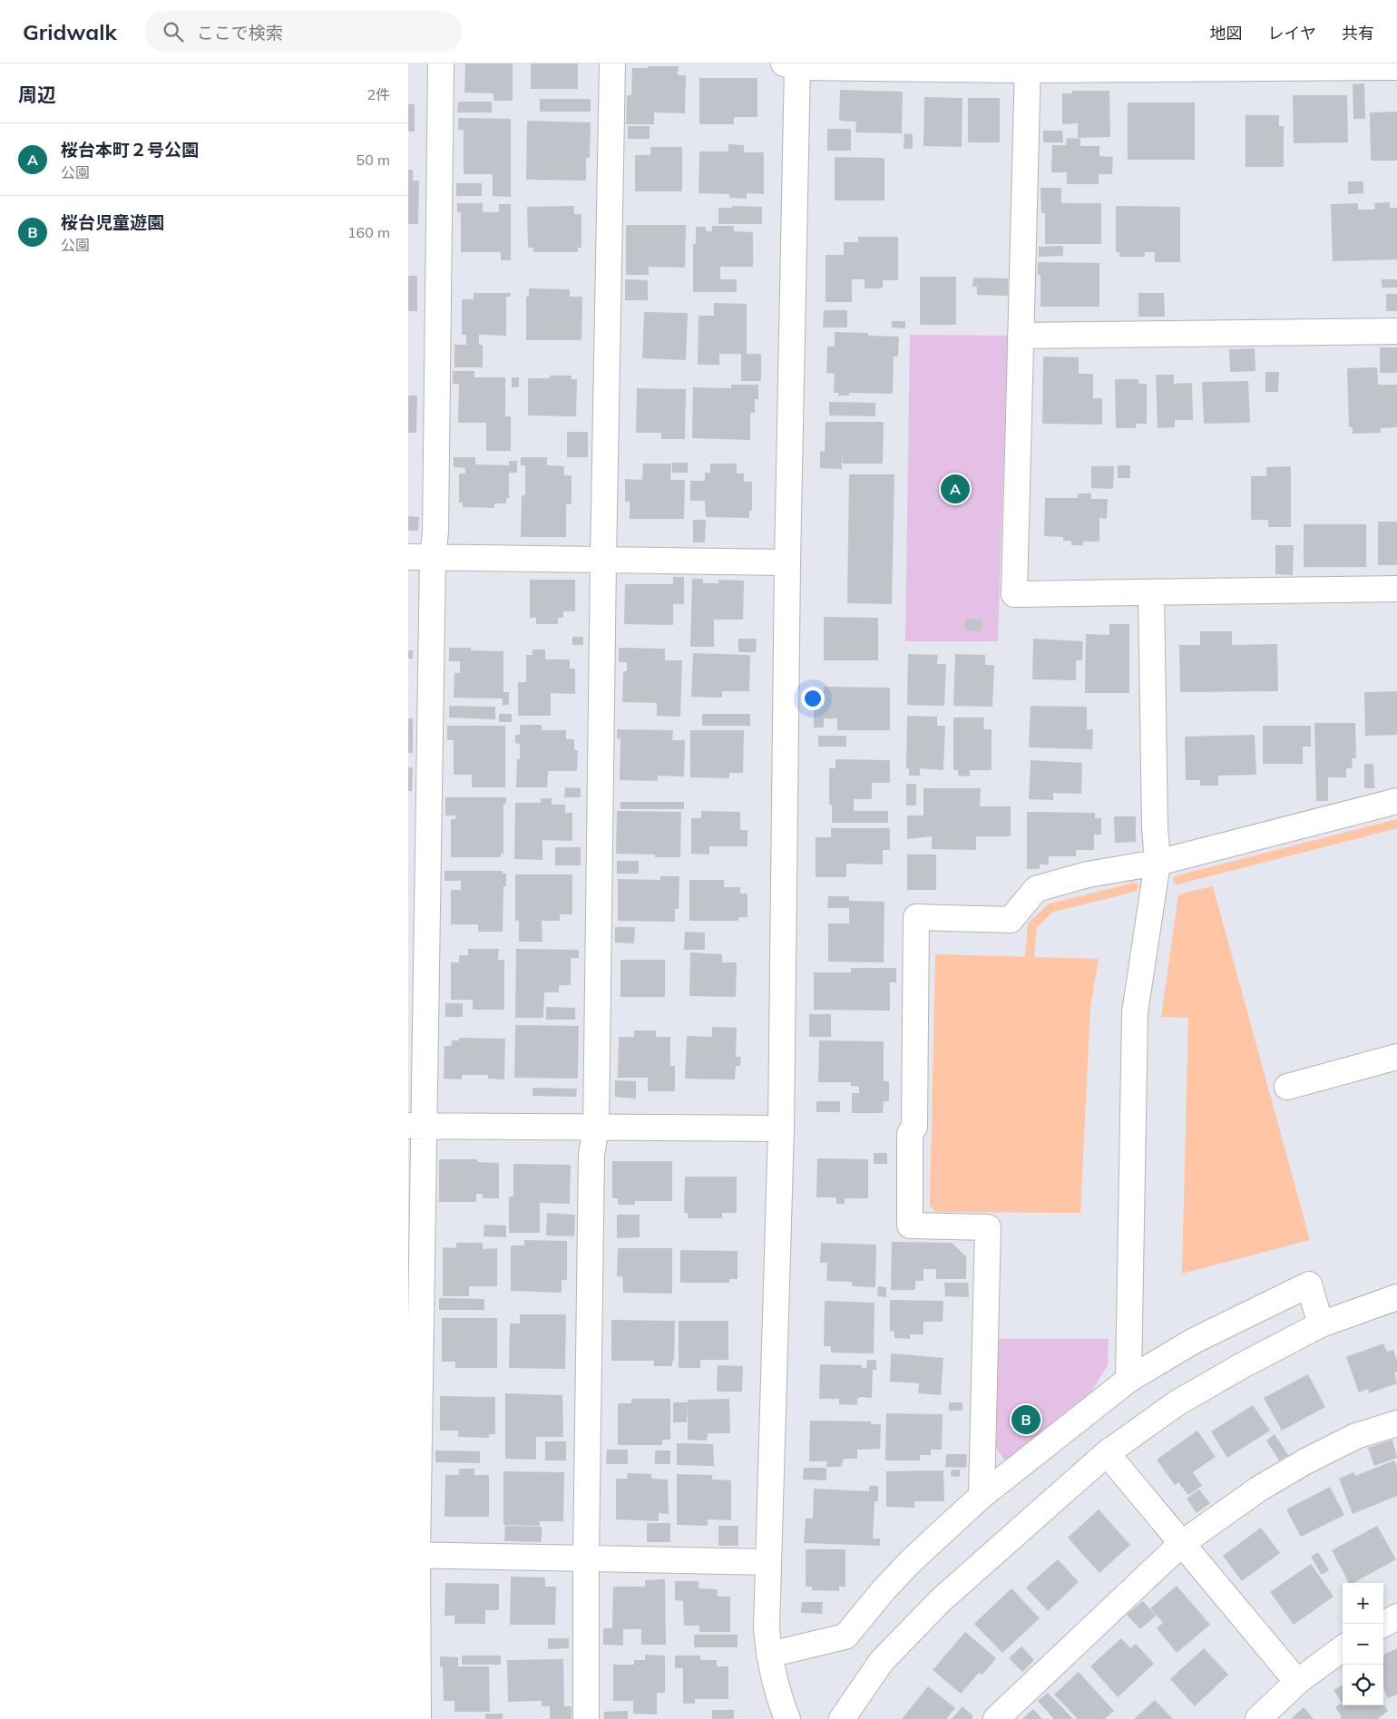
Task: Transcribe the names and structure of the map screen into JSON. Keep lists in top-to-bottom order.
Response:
{
  "page": {
    "header": "Gridwalk",
    "search": "ここで検索",
    "nav": ["地図", "レイヤ", "共有"],
    "heading": ["周辺", "2件"],
    "list": [
      {
        "mark": "A",
        "name": "桜台本町２号公園",
        "note": "公園",
        "value": "50 m"
      },
      {
        "mark": "B",
        "name": "桜台児童遊園",
        "note": "公園",
        "value": "160 m"
      }
    ],
    "pins": ["A", "B"],
    "map_buttons": ["+", "−"]
  }
}
